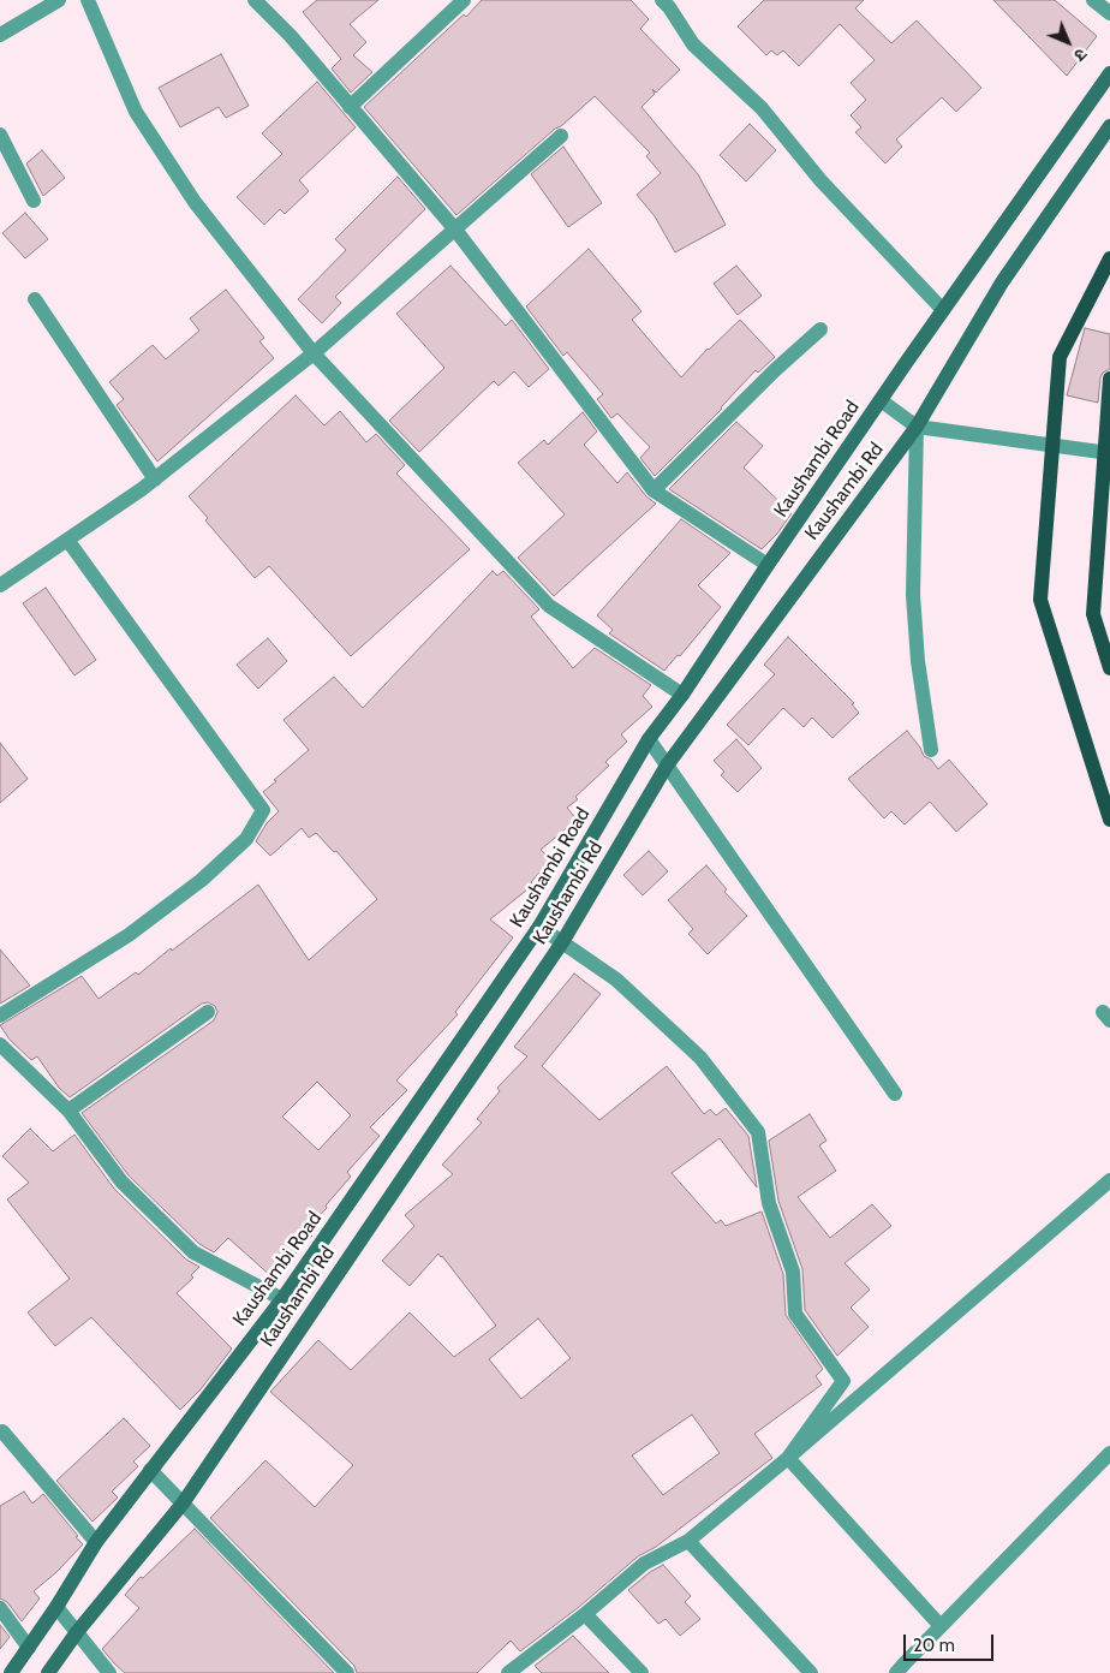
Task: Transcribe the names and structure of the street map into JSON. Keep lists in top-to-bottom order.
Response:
{
  "streets": {
    "main road": ["Kaushambi Road", "Kaushambi Rd"]
  },
  "scale_bar": "20 m",
  "north": "bottom right"
}
